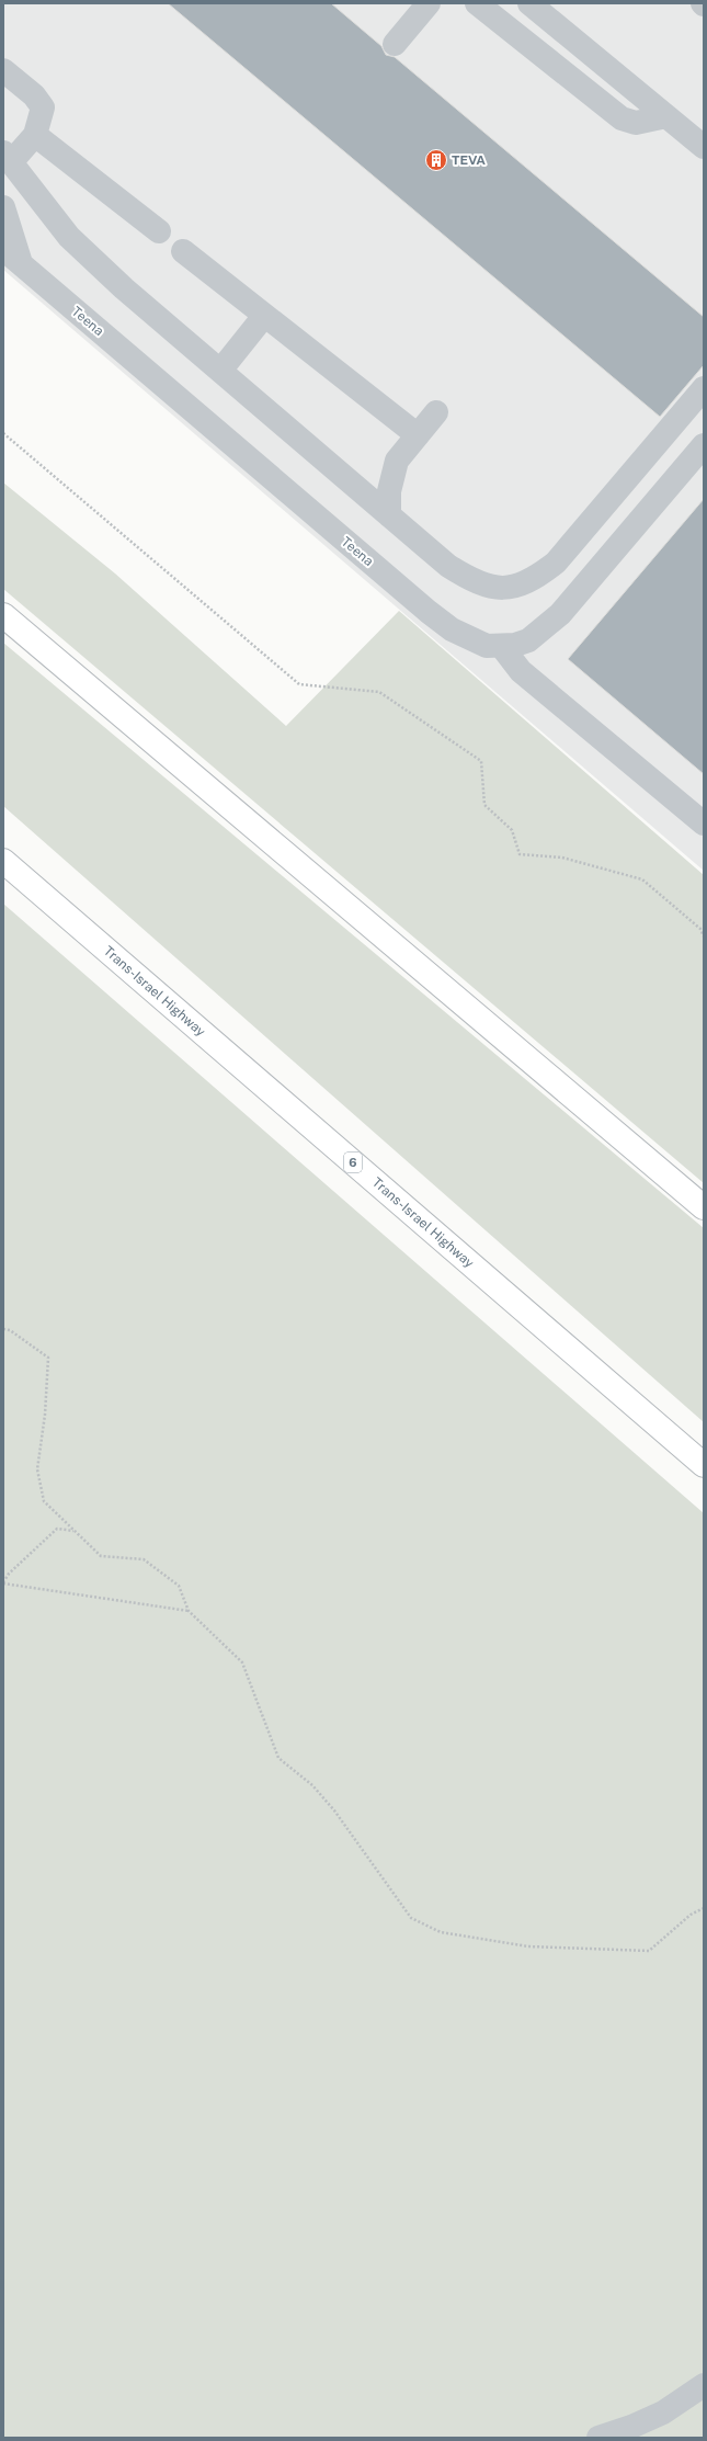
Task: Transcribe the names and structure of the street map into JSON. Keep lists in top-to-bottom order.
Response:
{
  "streets": {
    "highway": ["Trans-Israel Highway", "6"],
    "street": ["Teena"]
  },
  "places": {
    "building": ["TEVA"]
  }
}
